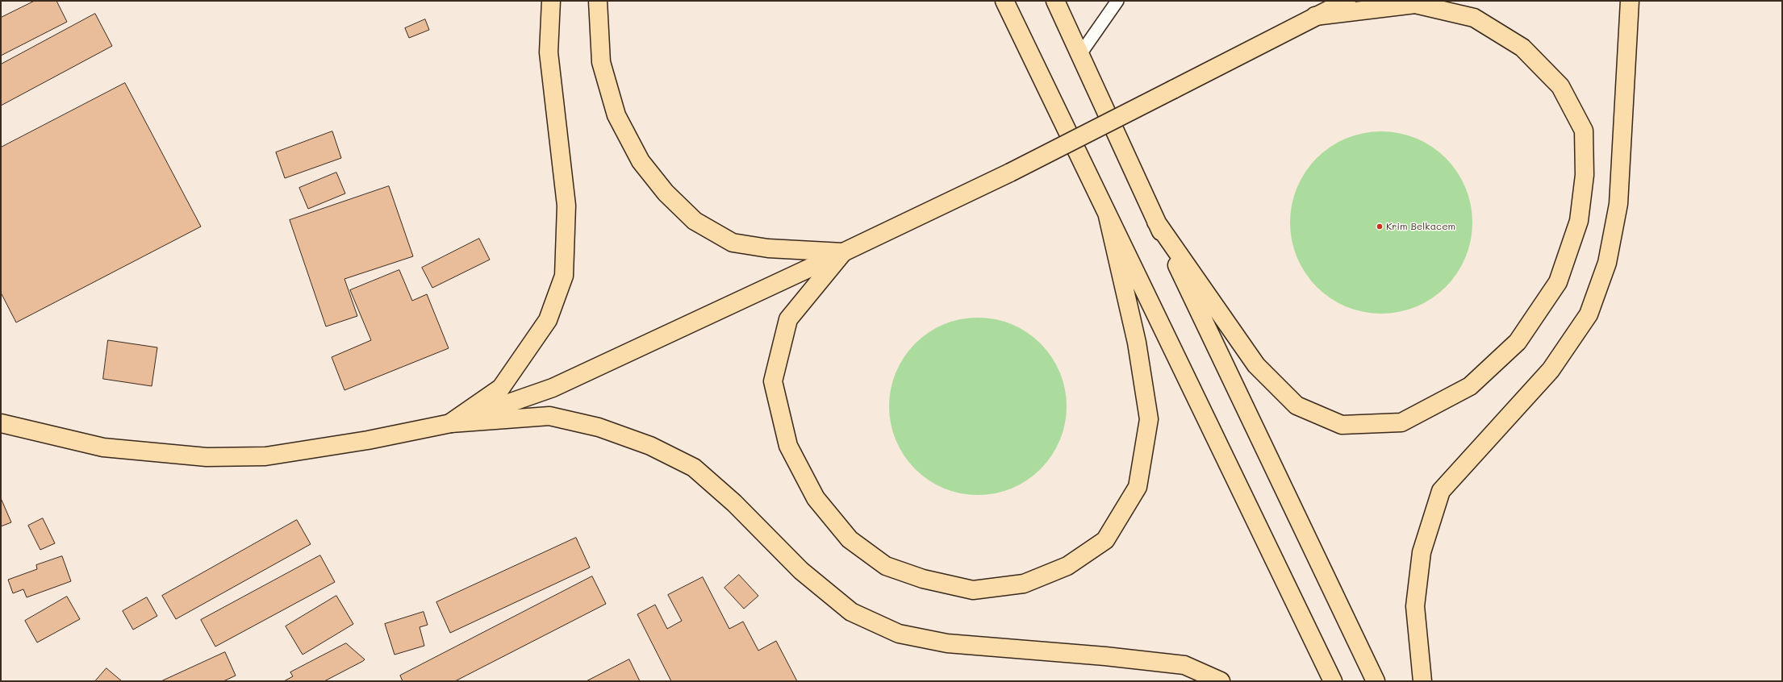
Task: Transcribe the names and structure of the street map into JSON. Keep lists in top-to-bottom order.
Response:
{
  "places": ["Krim Belkacem"]
}
